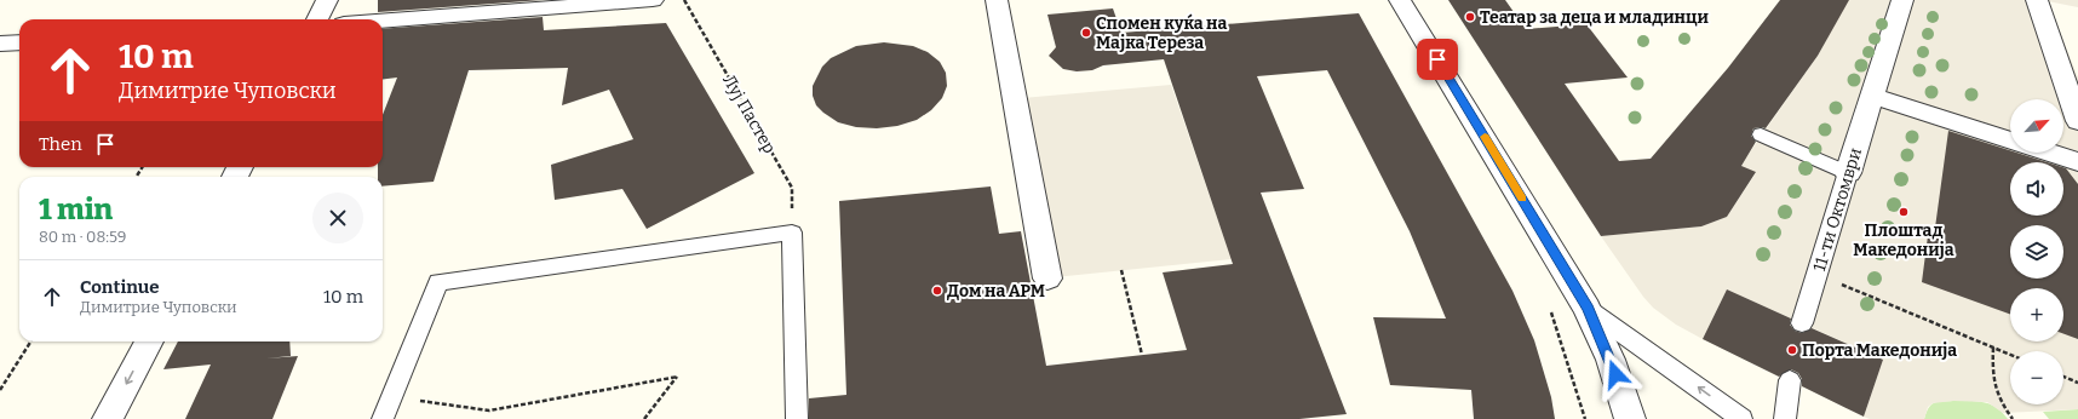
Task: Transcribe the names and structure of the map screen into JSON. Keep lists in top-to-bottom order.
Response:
{
  "streets": {
    "street": ["11-ти Октомври"],
    "path": ["Луј Пастер"]
  },
  "places": [
    "Театар за деца и младинци",
    "Спомен куќа на Мајка Тереза",
    "Плоштад Македонија",
    "Дом на АРМ",
    "Порта Македонија"
  ],
  "north": "top right",
  "page": {
    "turn": ["10 m", "Димитрие Чуповски"],
    "map_buttons": ["+", "−"],
    "then": "Then",
    "heading": ["1 min", "80 m · 08:59"],
    "list": [
      {
        "name": "Continue",
        "note": "Димитрие Чуповски",
        "value": "10 m"
      }
    ]
  }
}
